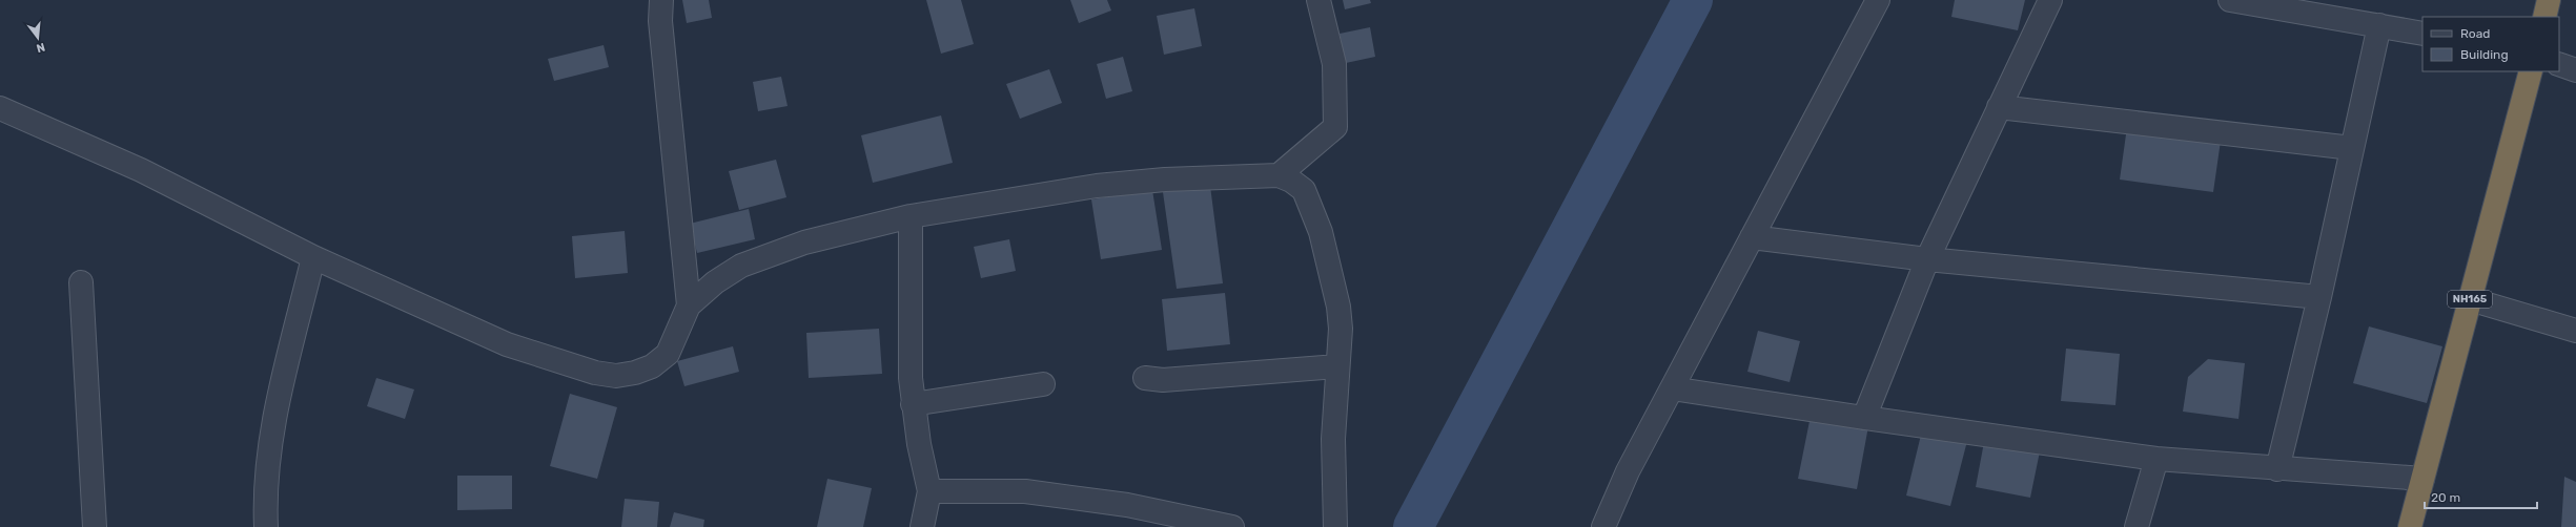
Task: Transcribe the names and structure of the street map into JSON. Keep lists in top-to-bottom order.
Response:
{
  "streets": {
    "highway": ["NH165"]
  },
  "legend": ["Road", "Building"],
  "scale_bar": "20 m",
  "north": "bottom"
}
